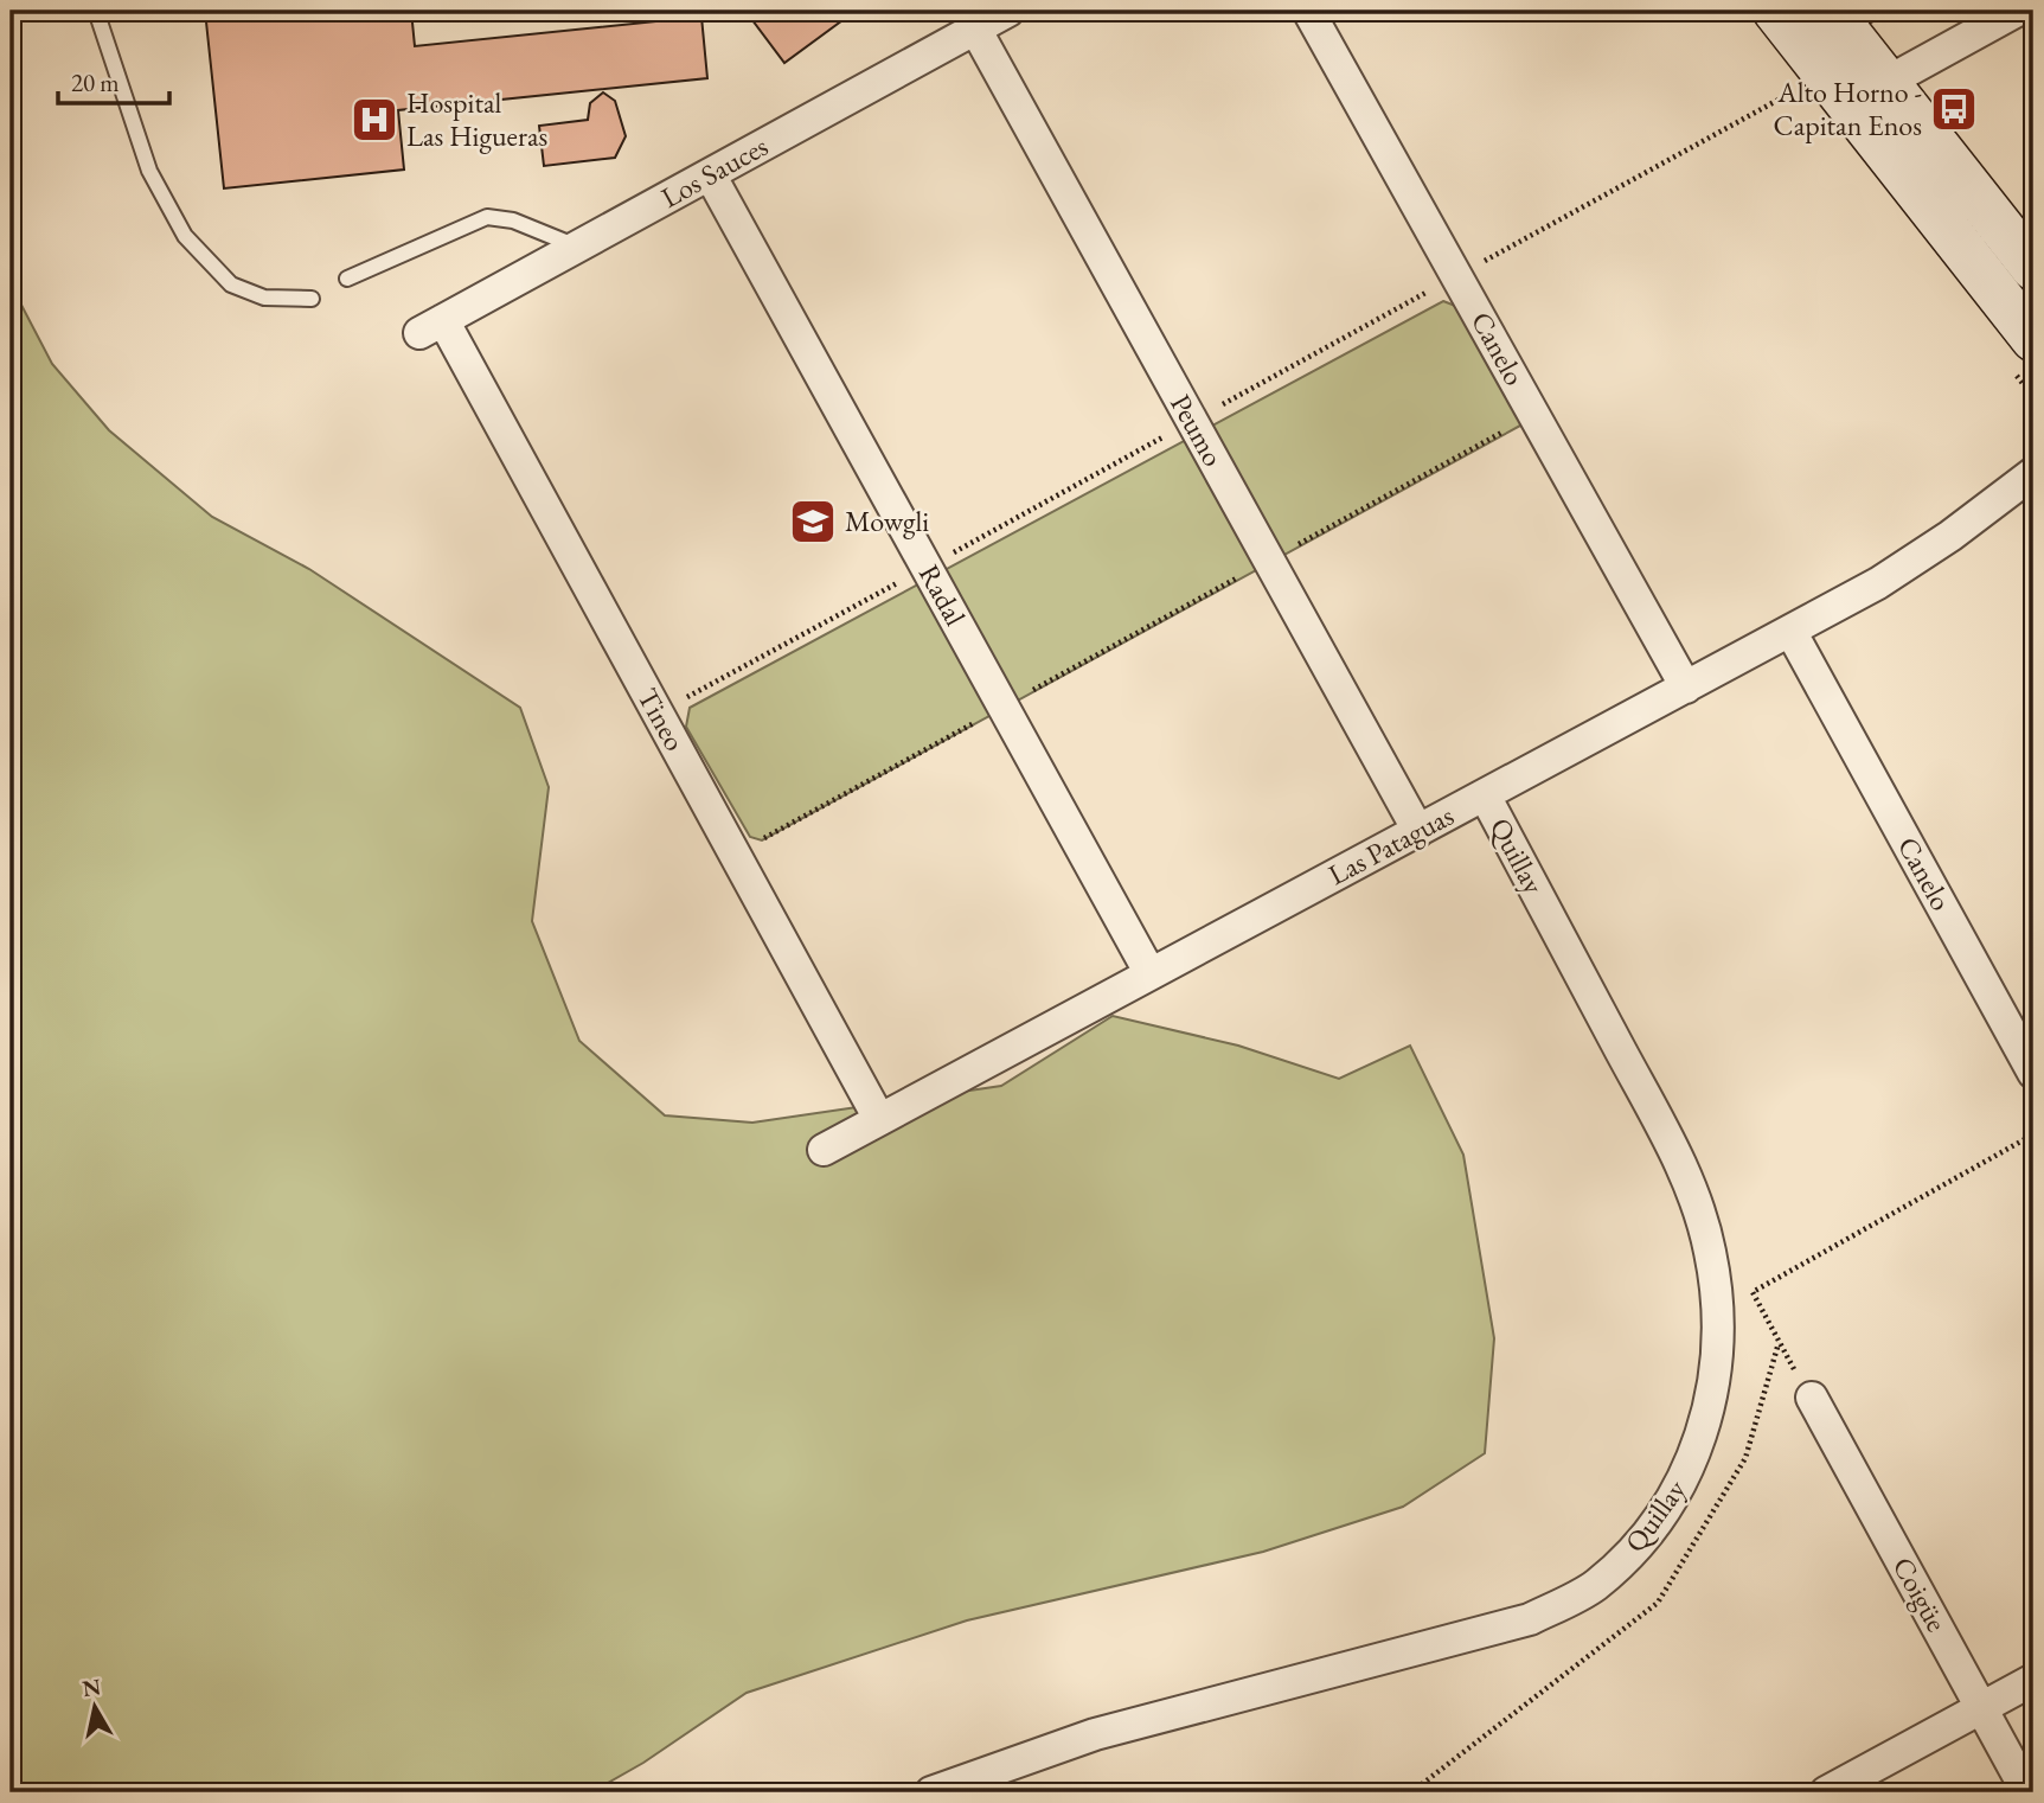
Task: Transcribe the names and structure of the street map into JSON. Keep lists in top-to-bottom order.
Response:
{
  "streets": {
    "street": [
      "Los Sauces",
      "Canelo",
      "Peumo",
      "Radal",
      "Tineo",
      "Las Pataguas",
      "Quillay",
      "Coigüe"
    ]
  },
  "crossings": [
    ["Los Sauces", "Peumo"],
    ["Los Sauces", "Radal"],
    ["Los Sauces", "Tineo"],
    ["Canelo", "Las Pataguas"],
    ["Peumo", "Las Pataguas"],
    ["Radal", "Las Pataguas"],
    ["Tineo", "Las Pataguas"],
    ["Las Pataguas", "Quillay"]
  ],
  "places": {
    "bus stop": ["Alto Horno - Capitan Enos"],
    "hospital": ["Hospital Las Higueras"],
    "school or university": ["Mowgli"]
  },
  "scale_bar": "20 m",
  "north": "top"
}
